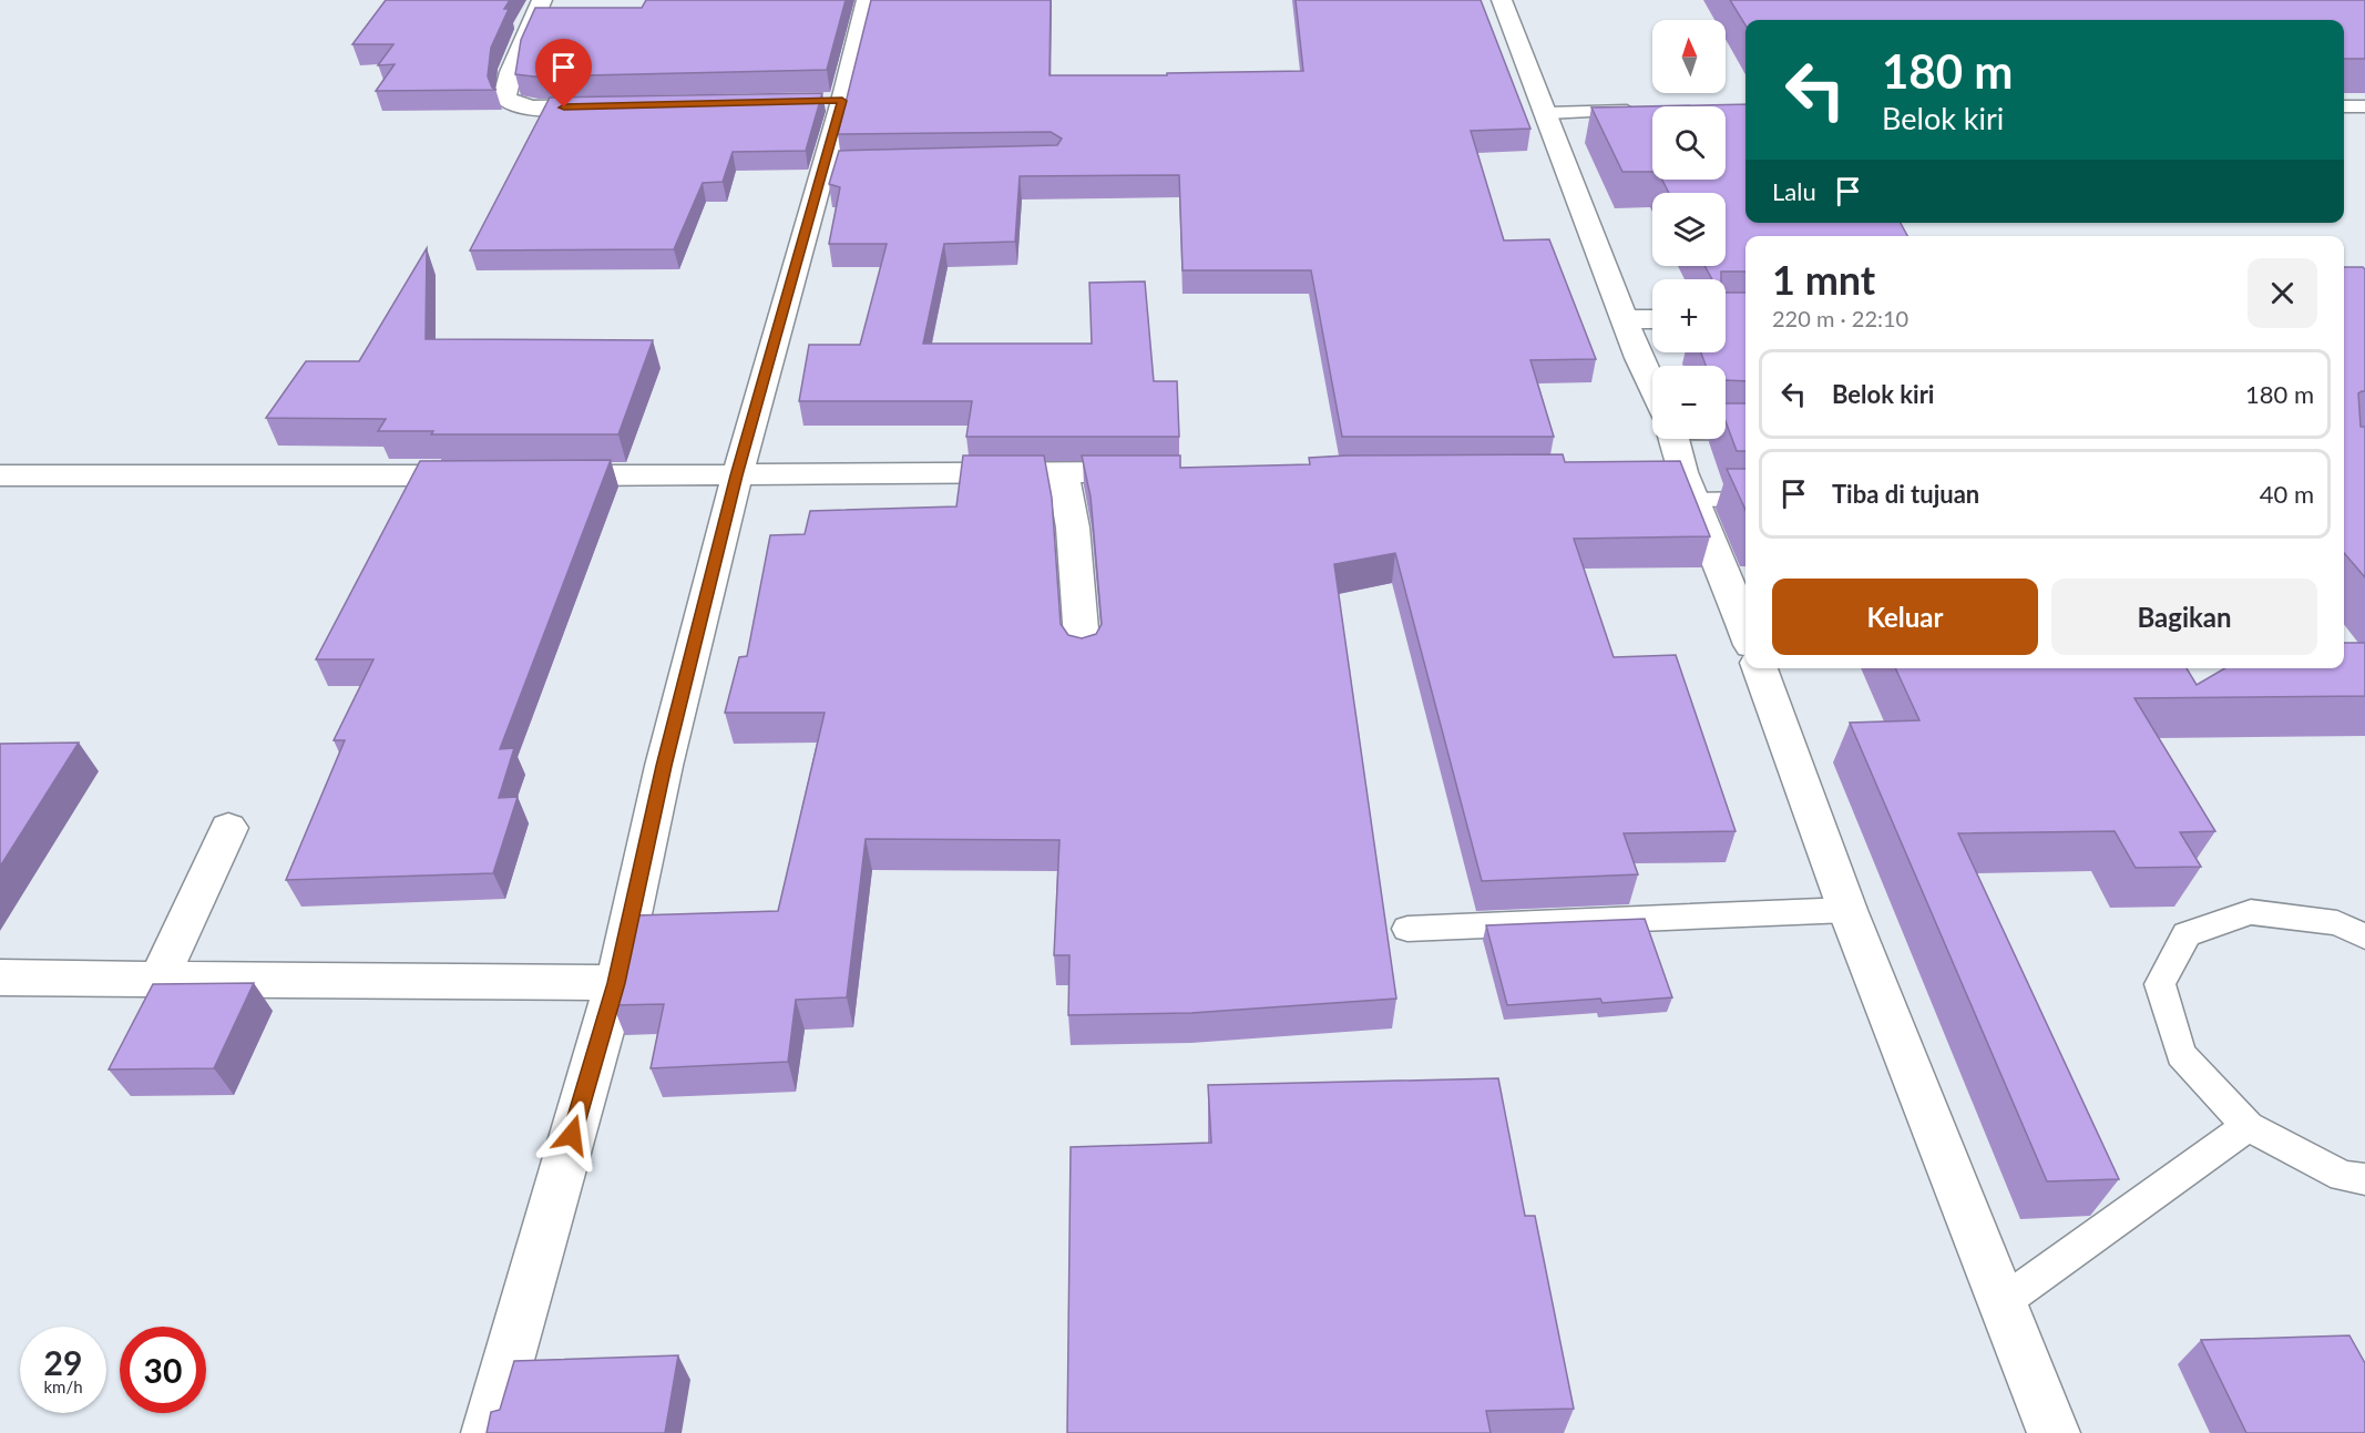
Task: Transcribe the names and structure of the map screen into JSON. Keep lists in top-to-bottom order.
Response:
{
  "north": "top",
  "page": {
    "map_buttons": ["+", "−"],
    "turn": ["180 m", "Belok kiri"],
    "then": "Lalu",
    "heading": ["1 mnt", "220 m · 22:10"],
    "list": [
      {
        "name": "Belok kiri",
        "value": "180 m"
      },
      {
        "name": "Tiba di tujuan",
        "value": "40 m"
      }
    ],
    "buttons": ["Keluar", "Bagikan"],
    "speed": "29 km/h",
    "limit": "30"
  }
}
